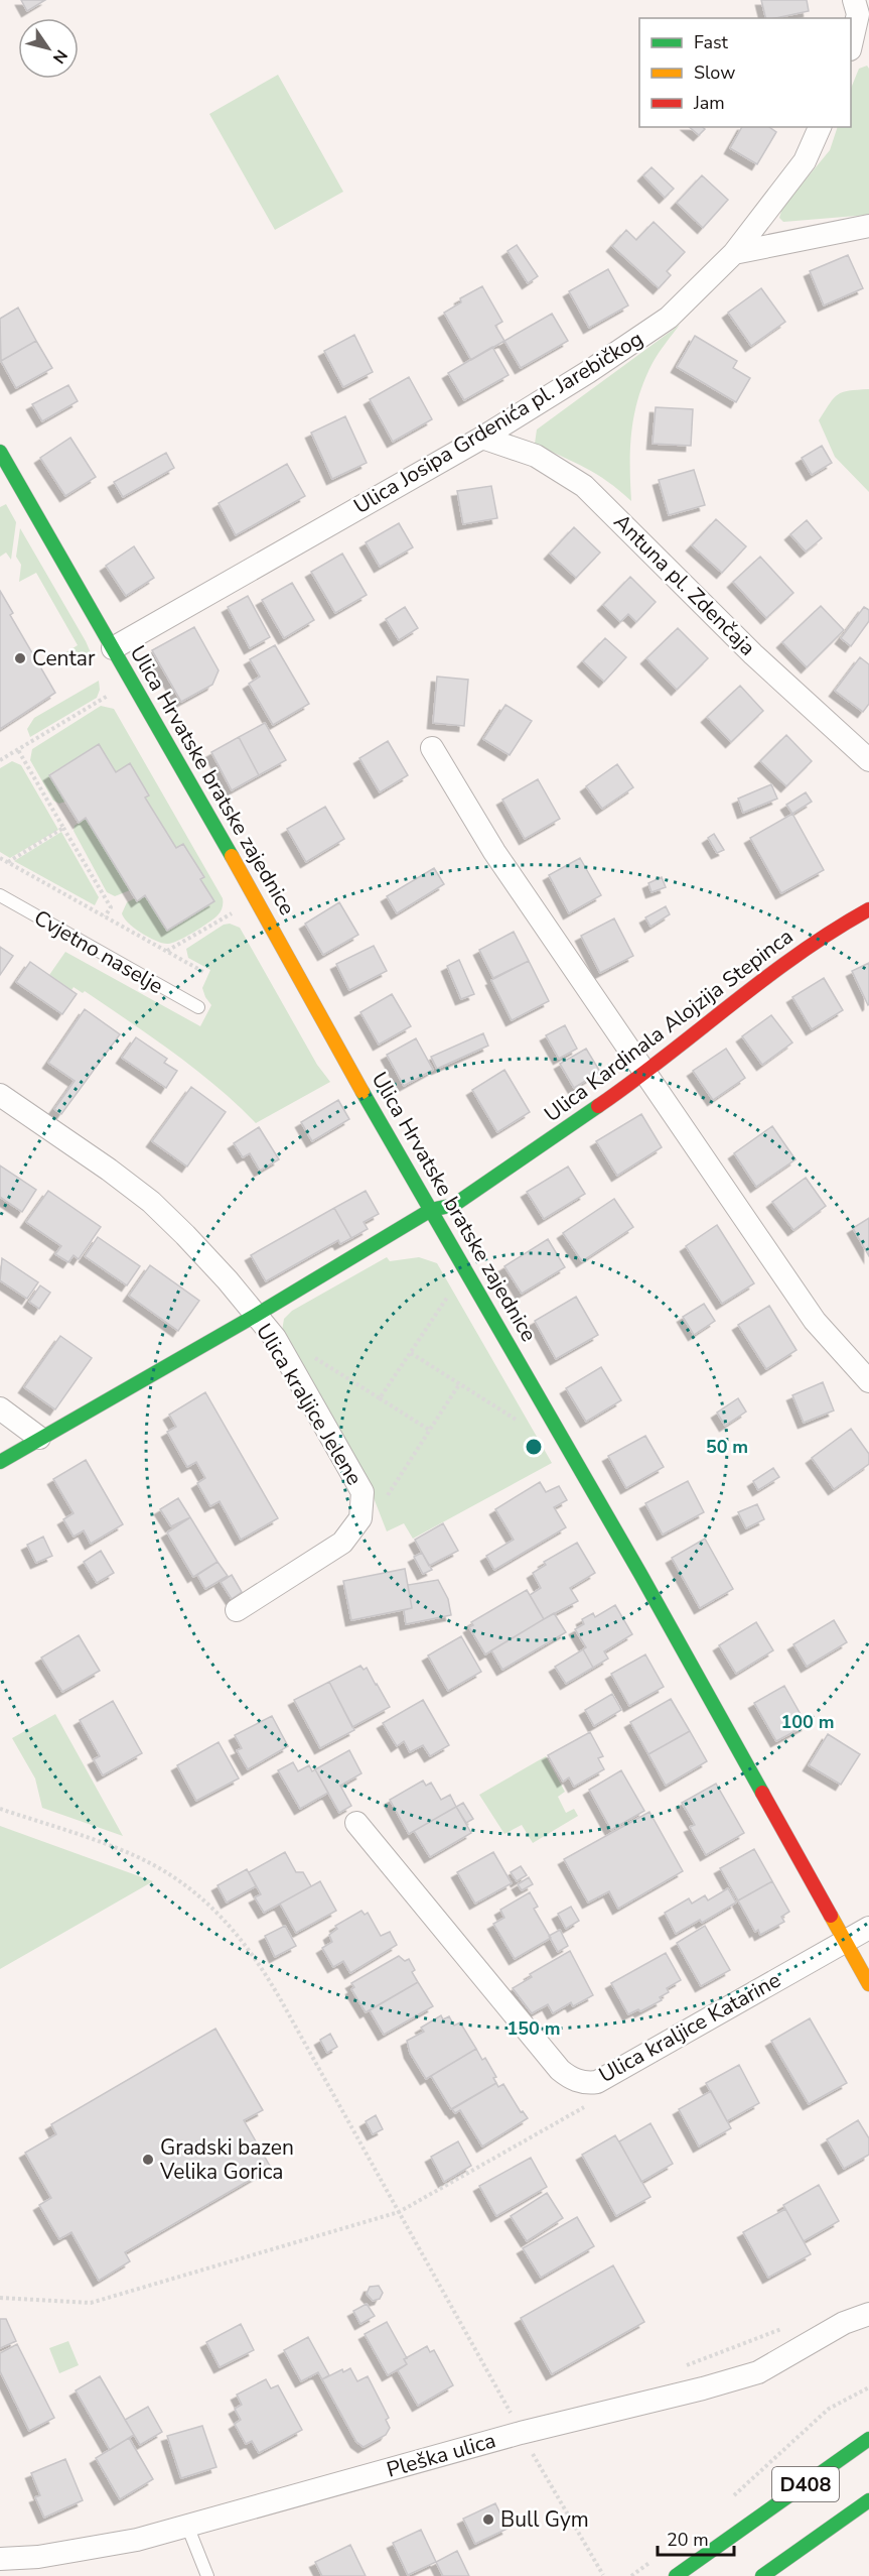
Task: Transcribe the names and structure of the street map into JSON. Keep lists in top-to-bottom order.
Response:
{
  "streets": {
    "street": [
      "Ulica Josipa Grdenića pl. Jarebičkog",
      "Antuna pl. Zdenčaja",
      "Ulica Hrvatske bratske zajednice",
      "Ulica Kardinala Alojzija Stepinca",
      "Ulica kraljice Jelene",
      "Ulica kraljice Katarine",
      "Pleška ulica",
      "D408"
    ],
    "lane": ["Cvjetno naselje"]
  },
  "crossings": [
    ["Ulica Josipa Grdenića pl. Jarebičkog", "Antuna pl. Zdenčaja"],
    ["Ulica Josipa Grdenića pl. Jarebičkog", "Ulica Hrvatske bratske zajednice"],
    ["Ulica Hrvatske bratske zajednice", "Ulica Kardinala Alojzija Stepinca"],
    ["Ulica Hrvatske bratske zajednice", "Ulica kraljice Jelene"],
    ["Ulica Hrvatske bratske zajednice", "Ulica kraljice Katarine"],
    ["Ulica Kardinala Alojzija Stepinca", "Ulica kraljice Jelene"]
  ],
  "places": ["Centar", "Gradski bazen Velika Gorica", "Bull Gym"],
  "legend": ["Fast", "Slow", "Jam"],
  "scale_bar": "20 m",
  "north": "bottom right",
  "rings": ["50 m", "100 m", "150 m"]
}
